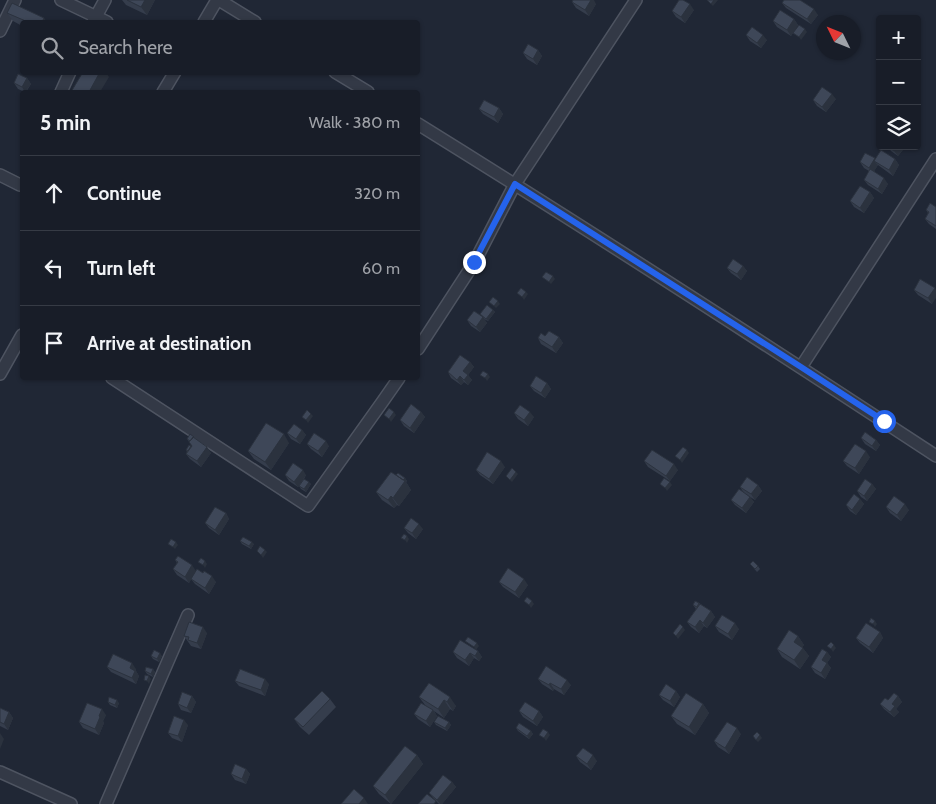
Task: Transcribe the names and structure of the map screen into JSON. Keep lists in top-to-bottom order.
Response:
{
  "north": "top left",
  "page": {
    "map_buttons": ["+", "−"],
    "search": "Search here",
    "heading": ["5 min", "Walk · 380 m"],
    "list": [
      ["Continue", "320 m"],
      ["Turn left", "60 m"],
      "Arrive at destination"
    ]
  }
}
